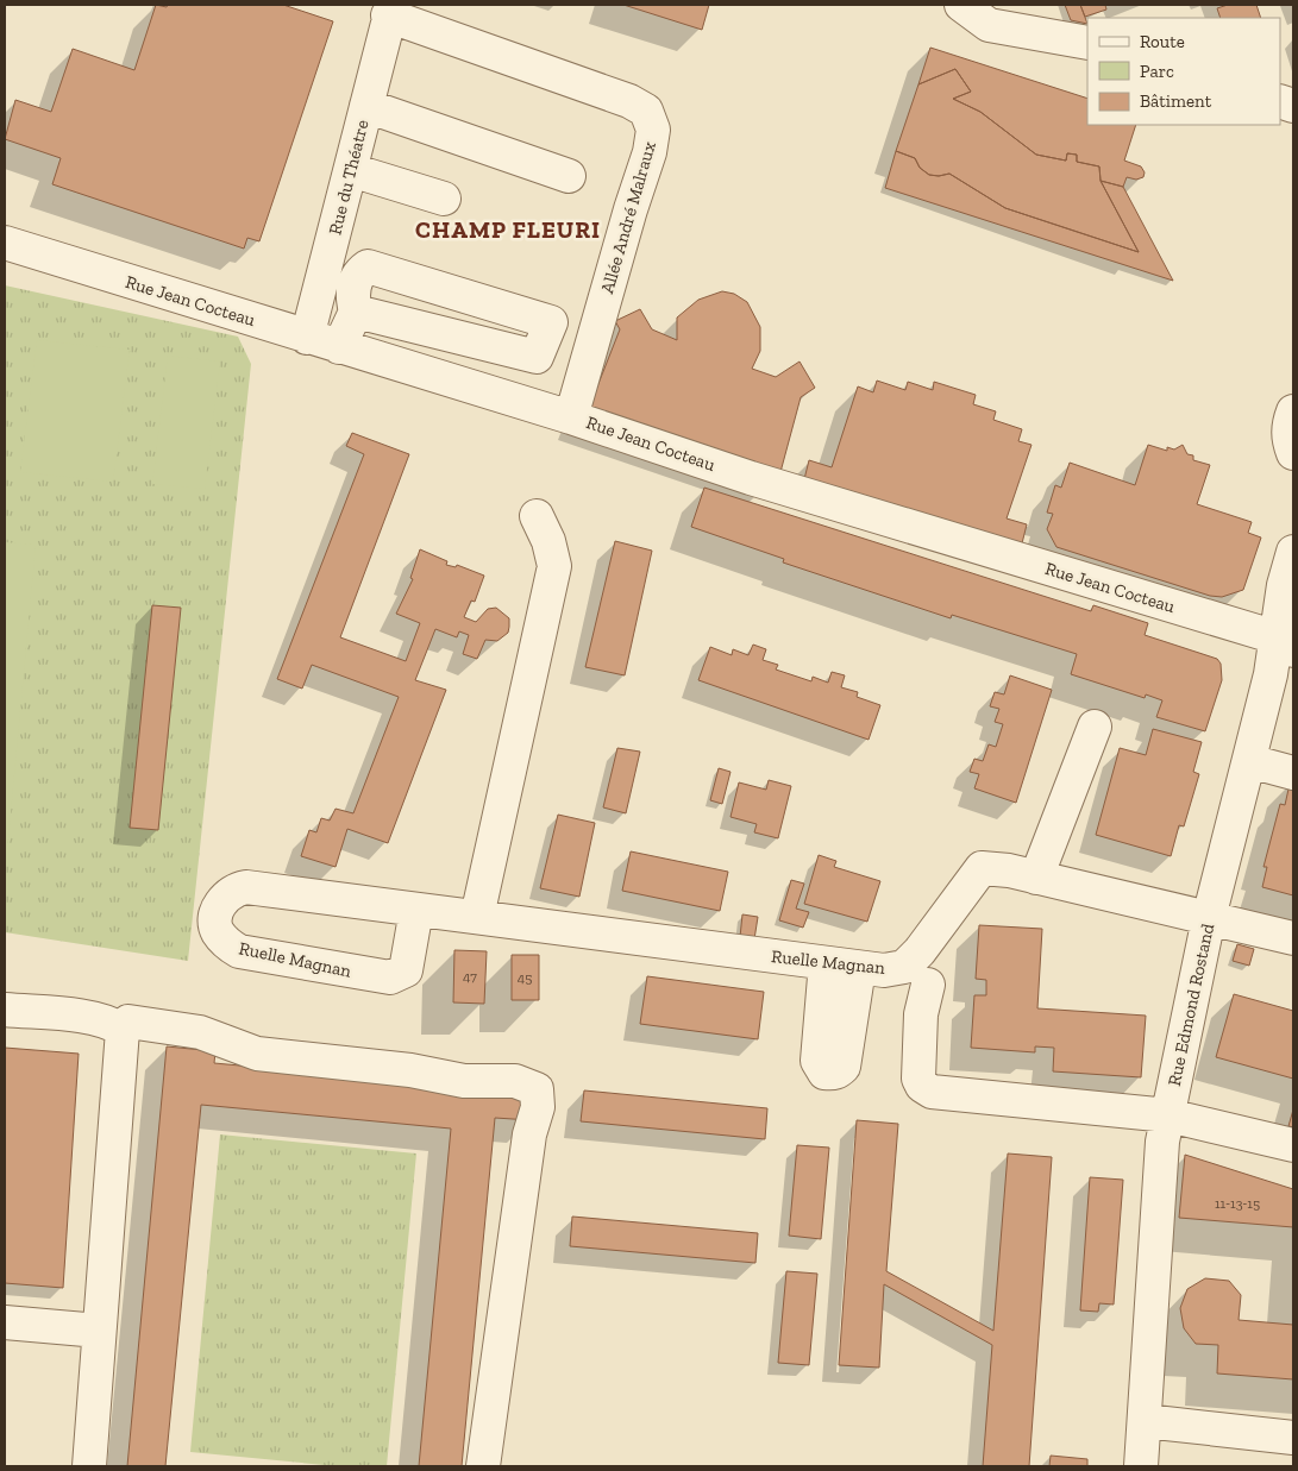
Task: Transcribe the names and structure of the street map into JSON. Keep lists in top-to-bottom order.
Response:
{
  "streets": {
    "street": [
      "Rue du Théatre",
      "Allée André Malraux",
      "Rue Jean Cocteau",
      "Ruelle Magnan",
      "Rue Edmond Rostand"
    ]
  },
  "crossings": [
    ["Rue du Théatre", "Allée André Malraux"],
    ["Rue du Théatre", "Rue Jean Cocteau"],
    ["Allée André Malraux", "Rue Jean Cocteau"],
    ["Rue Jean Cocteau", "Rue Edmond Rostand"],
    ["Ruelle Magnan", "Rue Edmond Rostand"]
  ],
  "districts": ["CHAMP FLEURI"],
  "house_numbers": ["47", "45", "11-13-15"],
  "legend": ["Route", "Parc", "Bâtiment"]
}
